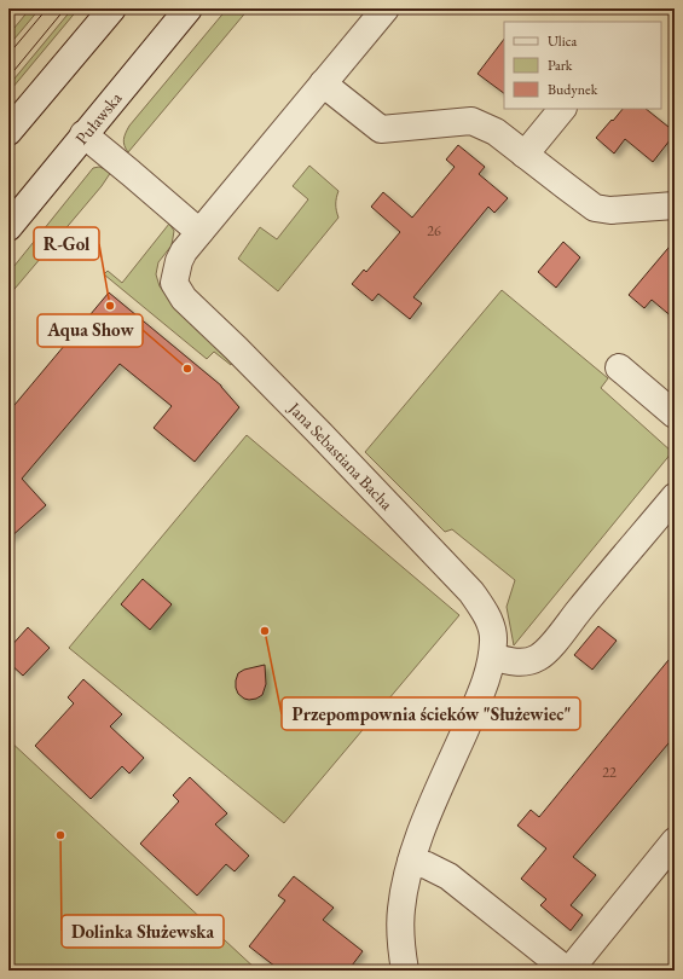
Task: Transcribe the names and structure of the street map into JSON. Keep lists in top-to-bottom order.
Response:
{
  "streets": {
    "street": ["Puławska", "Jana Sebastiana Bacha"]
  },
  "places": [
    "R-Gol",
    "Aqua Show",
    "Przepompownia ścieków \"Służewiec\"",
    "Dolinka Służewska"
  ],
  "house_numbers": ["26", "22"],
  "legend": ["Ulica", "Park", "Budynek"]
}
